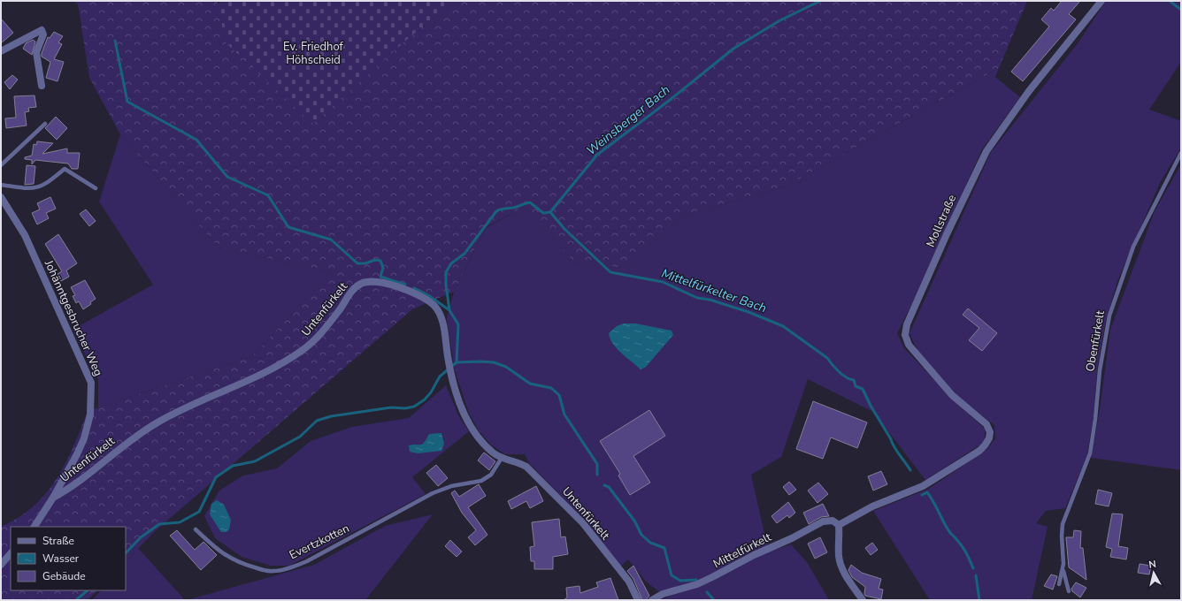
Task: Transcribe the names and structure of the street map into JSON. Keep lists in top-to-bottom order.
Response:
{
  "streets": {
    "street": [
      "Mollstraße",
      "Untenfürkelt",
      "Johänntgesbrucher Weg",
      "Mittelfürkelt"
    ],
    "lane": ["Obenfürkelt", "Evertzkotten"]
  },
  "crossings": [
    ["Mollstraße", "Mittelfürkelt"],
    ["Untenfürkelt", "Johänntgesbrucher Weg"],
    ["Untenfürkelt", "Evertzkotten"]
  ],
  "water": ["Weinsberger Bach", "Mittelfürkelter Bach"],
  "parks": ["Ev. Friedhof Höhscheid"],
  "legend": ["Straße", "Wasser", "Gebäude"],
  "north": "top"
}
